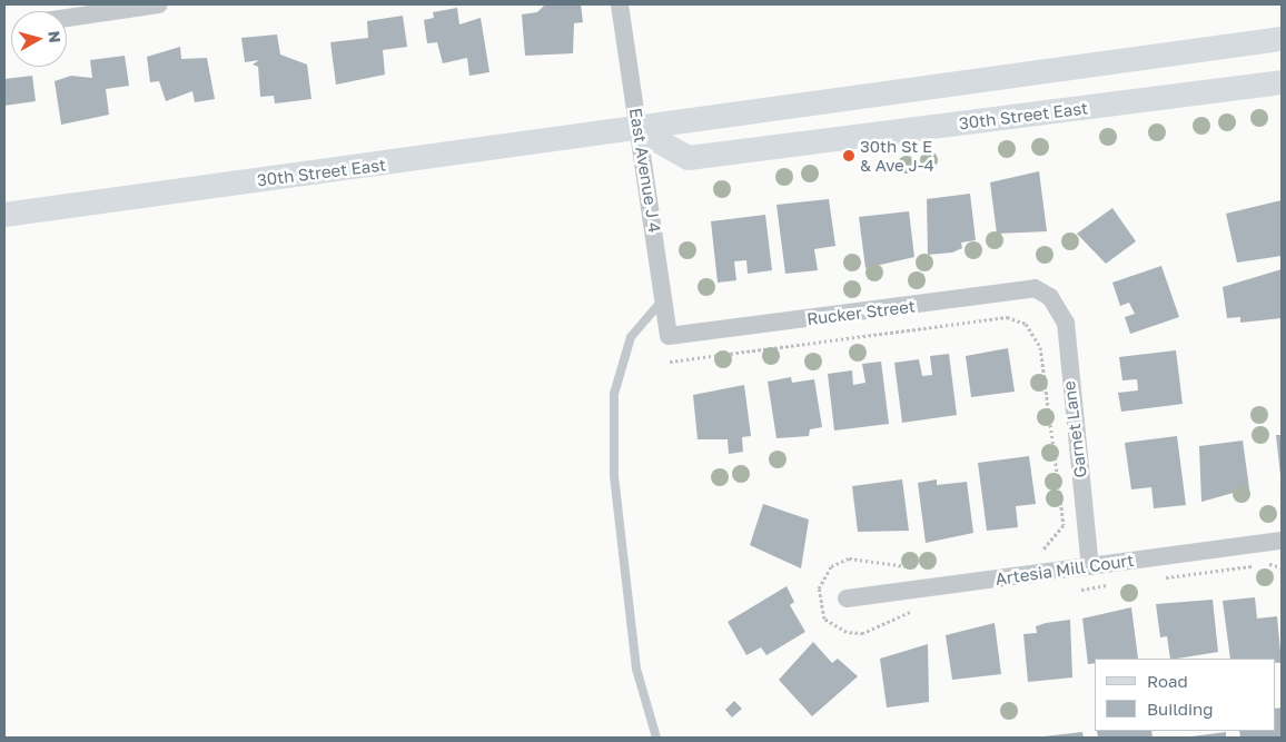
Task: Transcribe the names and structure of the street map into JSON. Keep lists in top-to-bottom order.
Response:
{
  "streets": {
    "main road": ["30th Street East"],
    "street": [
      "East Avenue J 4",
      "Rucker Street",
      "Garnet Lane",
      "Artesia Mill Court"
    ]
  },
  "crossings": [
    ["30th Street East", "East Avenue J 4"],
    ["East Avenue J 4", "Rucker Street"],
    ["Rucker Street", "Garnet Lane"],
    ["Garnet Lane", "Artesia Mill Court"]
  ],
  "places": ["30th St E & Ave J-4"],
  "legend": ["Road", "Building"],
  "north": "right"
}
